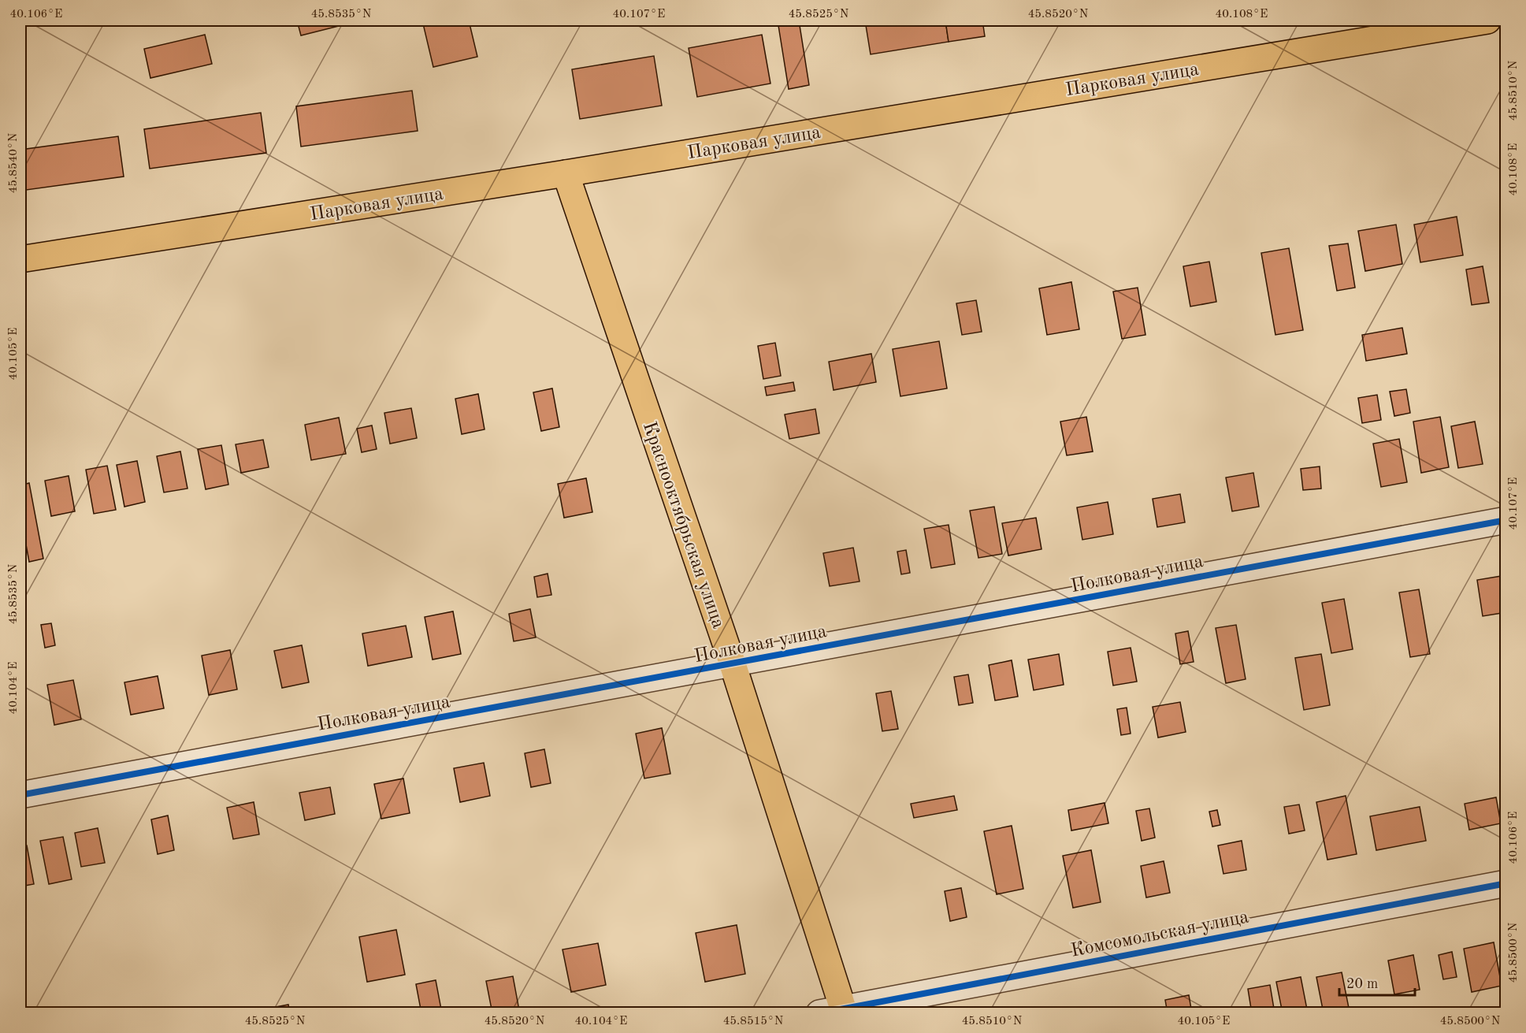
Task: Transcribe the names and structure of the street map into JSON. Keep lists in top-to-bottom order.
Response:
{
  "streets": {
    "main road": ["Парковая улица", "Краснооктябрьская улица"],
    "street": ["Полковая улица", "Комсомольская улица"]
  },
  "crossings": [
    ["Парковая улица", "Краснооктябрьская улица"],
    ["Краснооктябрьская улица", "Полковая улица"],
    ["Краснооктябрьская улица", "Комсомольская улица"]
  ],
  "scale_bar": "20 m",
  "coordinates": [
    "40.106°E",
    "45.8535°N",
    "40.107°E",
    "45.8525°N",
    "45.8520°N",
    "40.108°E",
    "45.8510°N",
    "45.8540°N",
    "40.105°E",
    "40.104°E",
    "45.8500°N",
    "45.8515°N"
  ]
}
